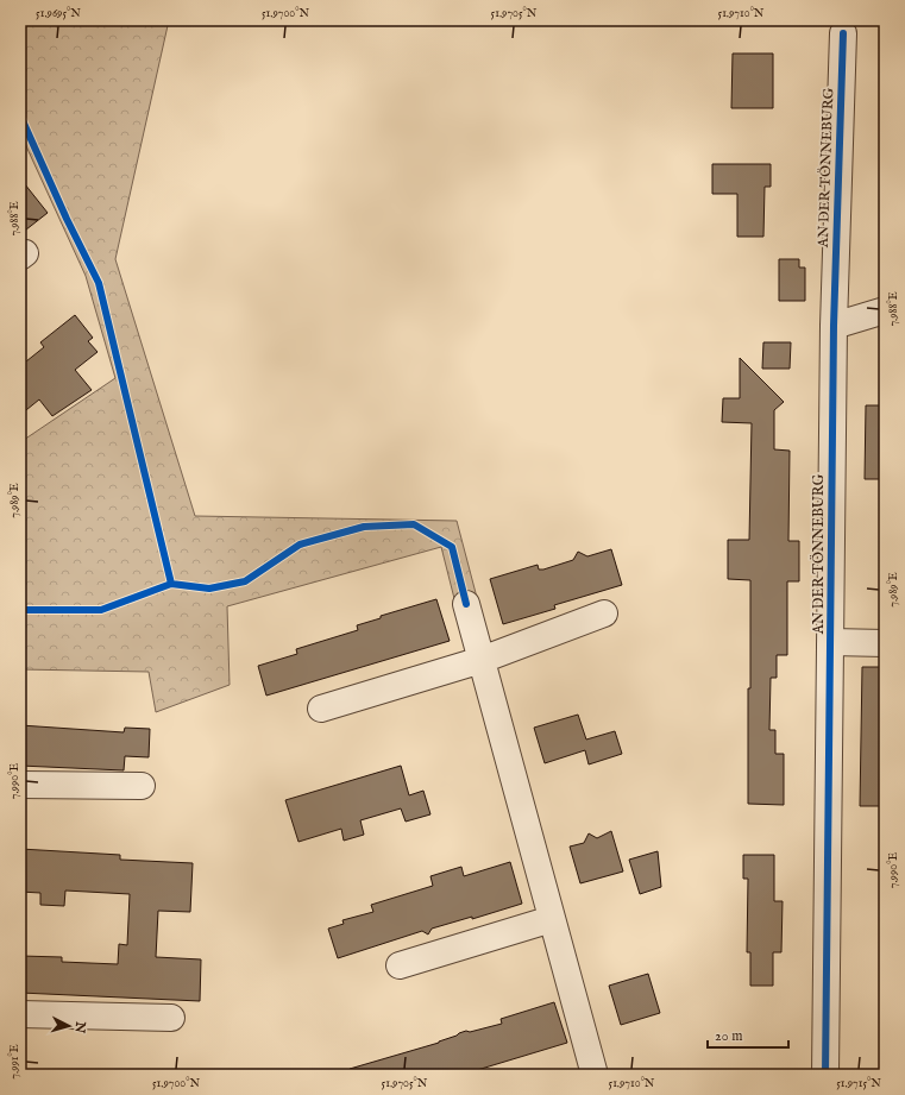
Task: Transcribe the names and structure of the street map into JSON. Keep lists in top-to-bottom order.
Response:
{
  "streets": {
    "street": ["AN DER TÖNNEBURG"]
  },
  "scale_bar": "20 m",
  "north": "right",
  "coordinates": [
    "51.9695°N",
    "51.9700°N",
    "51.9705°N",
    "51.9710°N",
    "7.988°E",
    "7.989°E",
    "7.990°E",
    "7.991°E",
    "51.9715°N"
  ]
}
